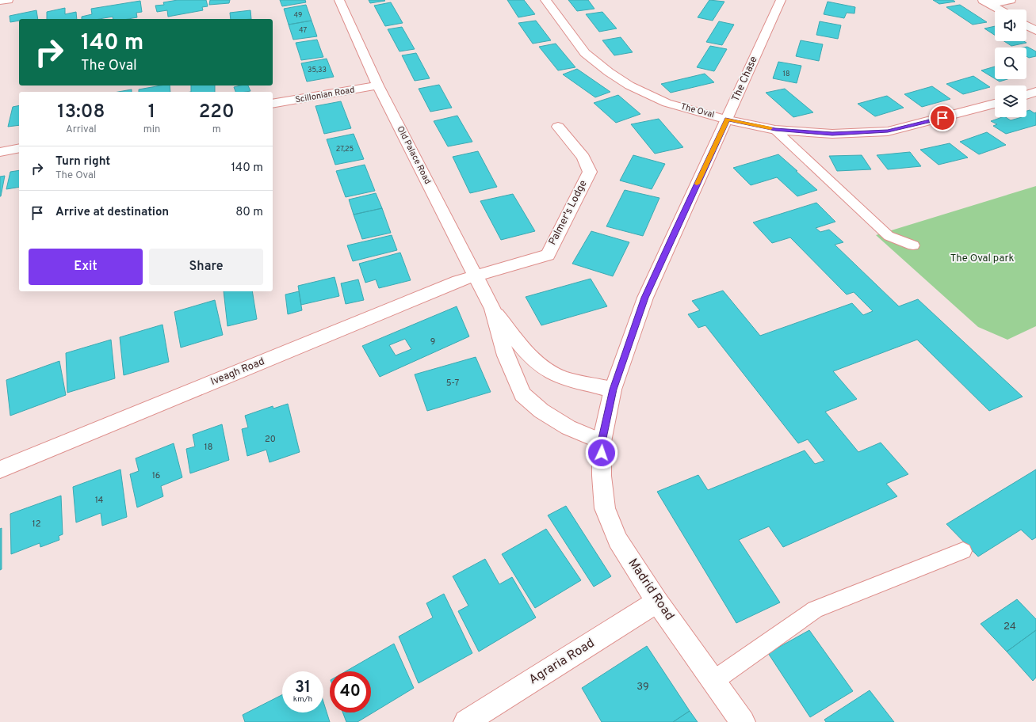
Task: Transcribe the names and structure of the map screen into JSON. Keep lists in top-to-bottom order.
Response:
{
  "streets": {
    "street": [
      "The Chase",
      "Scillonian Road",
      "The Oval",
      "Old Palace Road",
      "Palmer's Lodge",
      "Iveagh Road",
      "Madrid Road",
      "Agraria Road"
    ]
  },
  "crossings": [
    ["The Chase", "The Oval"],
    ["The Chase", "Old Palace Road"],
    ["The Chase", "Madrid Road"],
    ["Scillonian Road", "Old Palace Road"],
    ["Old Palace Road", "Palmer's Lodge"],
    ["Old Palace Road", "Iveagh Road"],
    ["Old Palace Road", "Madrid Road"],
    ["Palmer's Lodge", "Iveagh Road"],
    ["Madrid Road", "Agraria Road"]
  ],
  "parks": ["The Oval park"],
  "house_numbers": [
    "49",
    "47",
    "35,33",
    "18",
    "27,25",
    "9",
    "5-7",
    "20",
    "18",
    "16",
    "14",
    "12",
    "24",
    "39"
  ],
  "page": {
    "turn": ["140 m", "The Oval"],
    "eta": [
      "13:08",
      "Arrival",
      "1",
      "min",
      "220",
      "m"
    ],
    "list": [
      {
        "name": "Turn right",
        "note": "The Oval",
        "value": "140 m"
      },
      {
        "name": "Arrive at destination",
        "value": "80 m"
      }
    ],
    "buttons": ["Exit", "Share"],
    "speed": "31 km/h",
    "limit": "40"
  }
}
